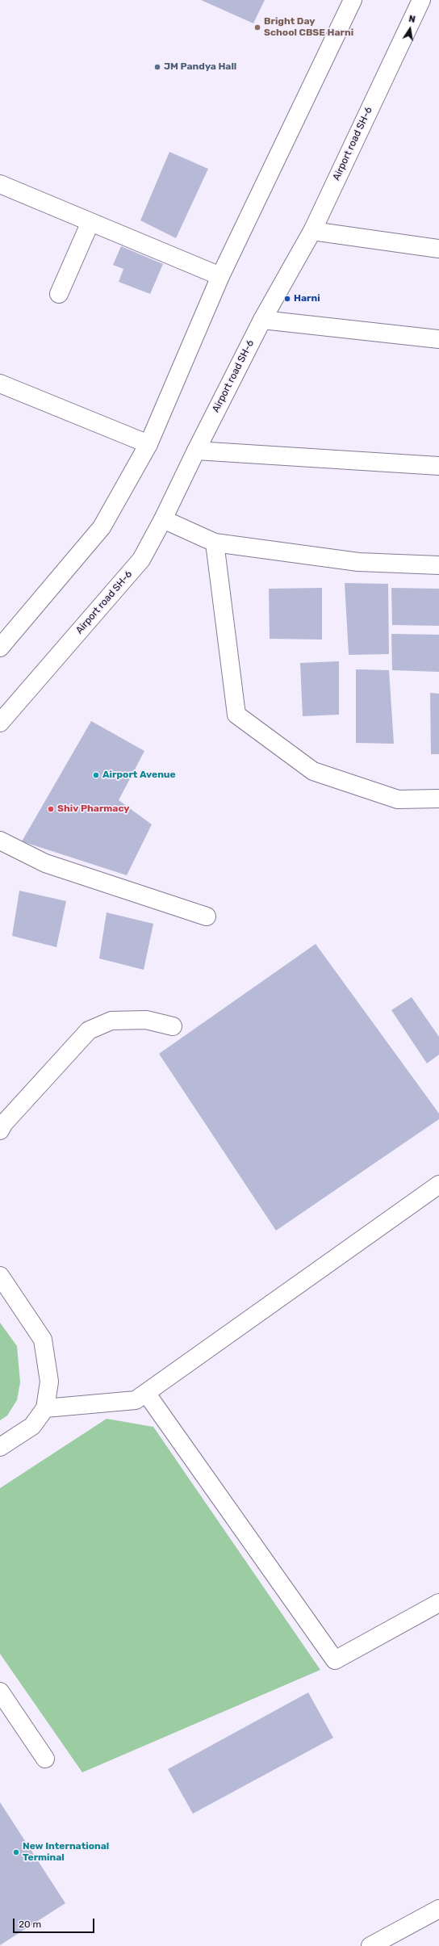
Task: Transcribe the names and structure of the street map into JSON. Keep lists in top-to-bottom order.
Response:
{
  "streets": {
    "street": ["Airport road SH-6"]
  },
  "places": [
    "Bright Day School CBSE Harni",
    "JM Pandya Hall",
    "Harni",
    "Airport Avenue",
    "Shiv Pharmacy",
    "New International Terminal"
  ],
  "scale_bar": "20 m",
  "north": "top"
}
